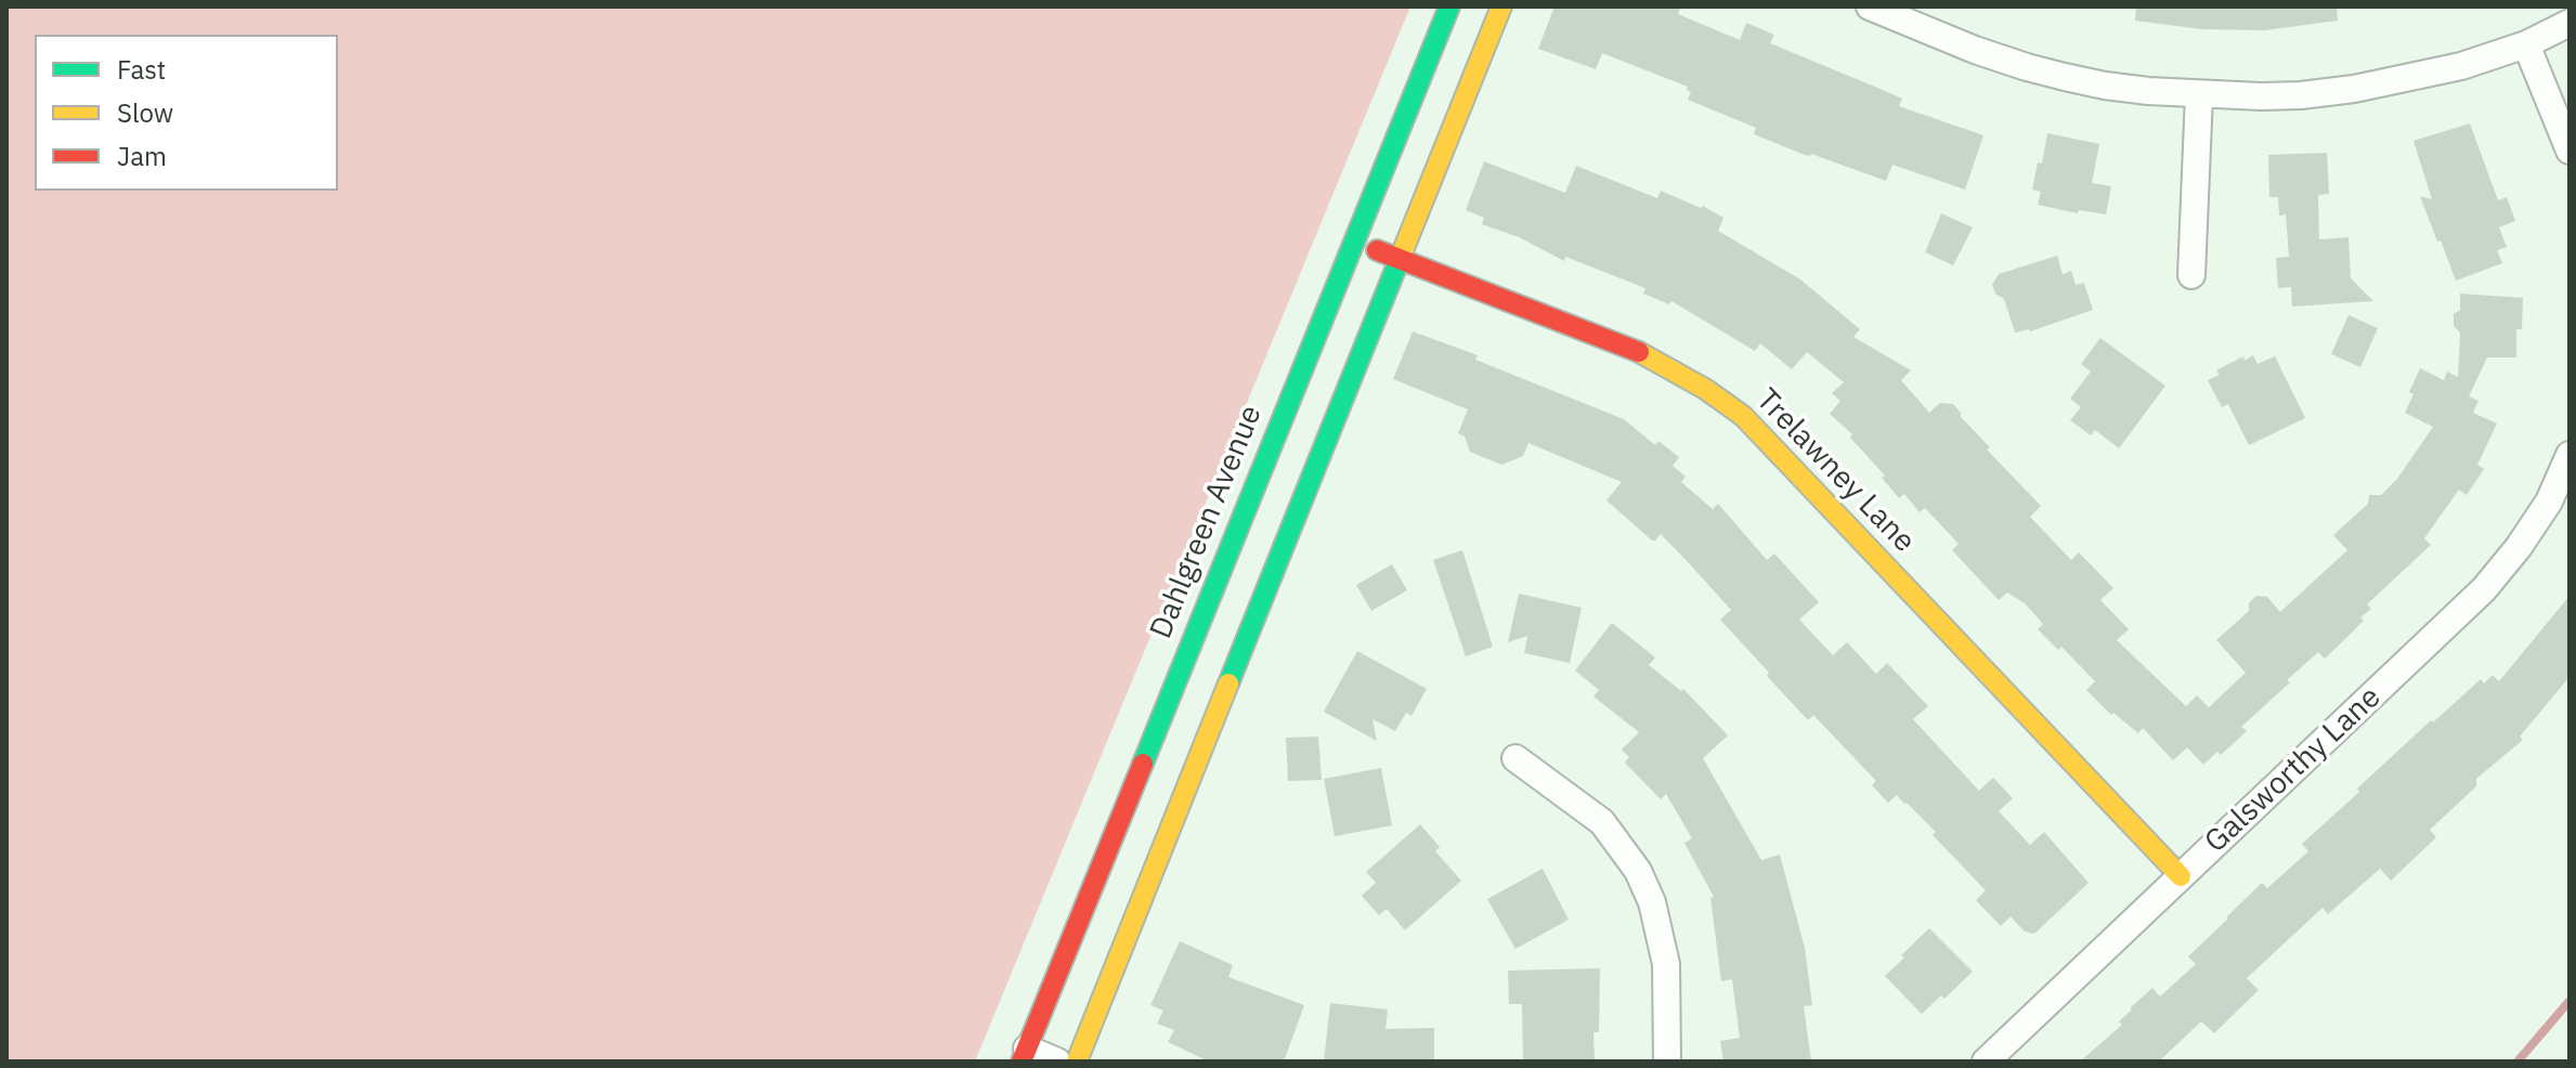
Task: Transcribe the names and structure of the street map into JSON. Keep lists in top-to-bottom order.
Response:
{
  "streets": {
    "street": ["Trelawney Lane", "Dahlgreen Avenue", "Galsworthy Lane"]
  },
  "crossings": [
    ["Trelawney Lane", "Dahlgreen Avenue"],
    ["Trelawney Lane", "Galsworthy Lane"]
  ],
  "legend": ["Fast", "Slow", "Jam"]
}
